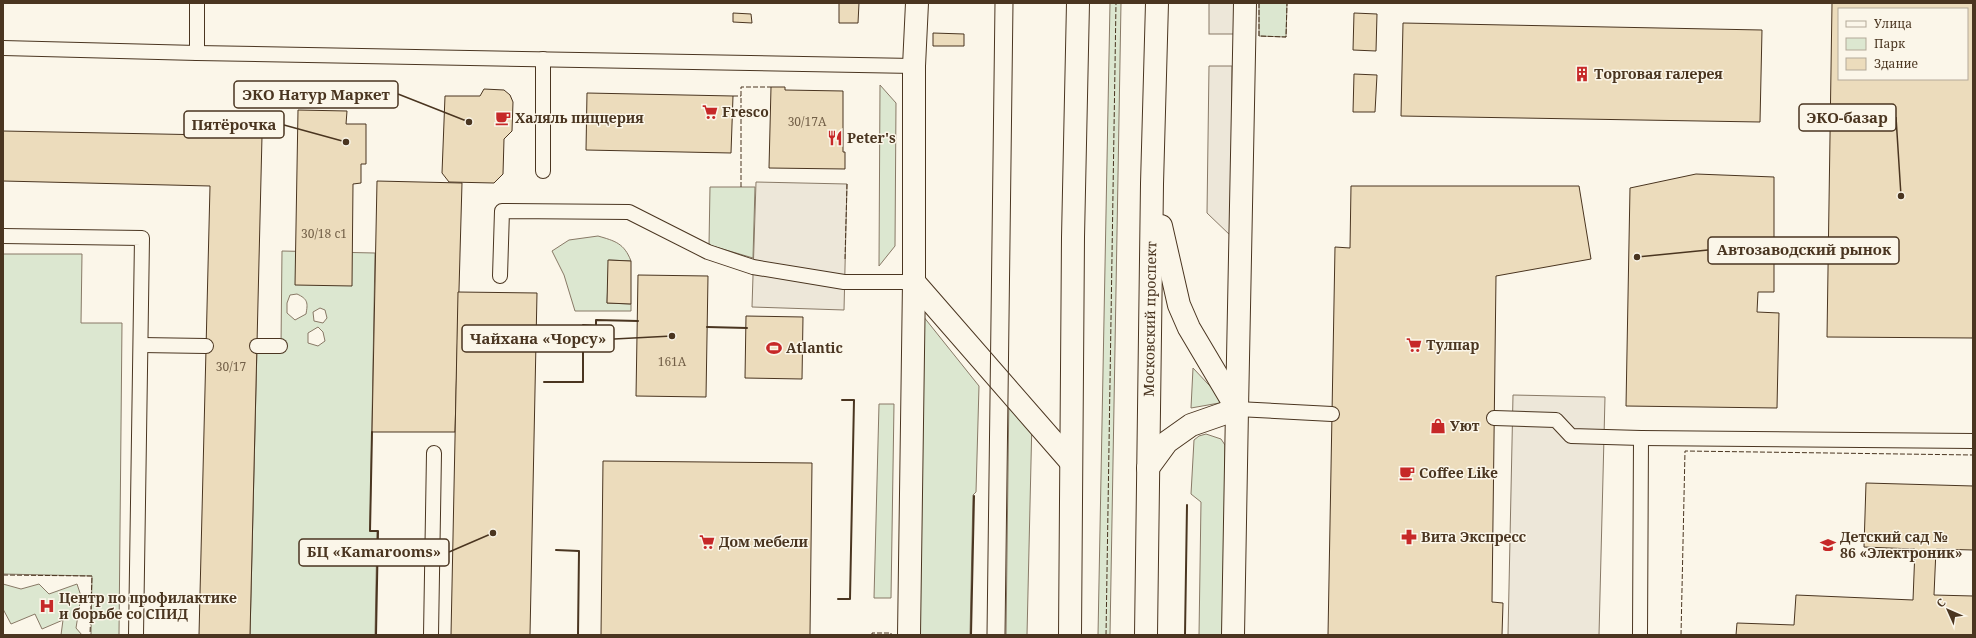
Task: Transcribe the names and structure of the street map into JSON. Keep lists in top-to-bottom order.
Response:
{
  "streets": {
    "main road": ["Московский проспект"]
  },
  "places": {
    "building": ["Торговая галерея"],
    "supermarket": ["Fresco", "Тулпар", "Дом мебели"],
    "cafe": ["Халяль пиццерия", "Coffee Like"],
    "other": [
      "ЭКО Натур Маркет",
      "Пятёрочка",
      "ЭКО-базар",
      "Автозаводский рынок",
      "Чайхана «Чорсу»",
      "БЦ «Kamarooms»"
    ],
    "restaurant": ["Peter's"],
    "sports": ["Atlantic"],
    "shop": ["Уют"],
    "pharmacy": ["Вита Экспресс"],
    "school or university": ["Детский сад № 86 «Электроник»"],
    "hospital": ["Центр по профилактике и борьбе со СПИД"]
  },
  "house_numbers": [
    "30/17А",
    "30/18 c1",
    "161А",
    "30/17"
  ],
  "legend": ["Улица", "Парк", "Здание"],
  "north": "top left"
}
